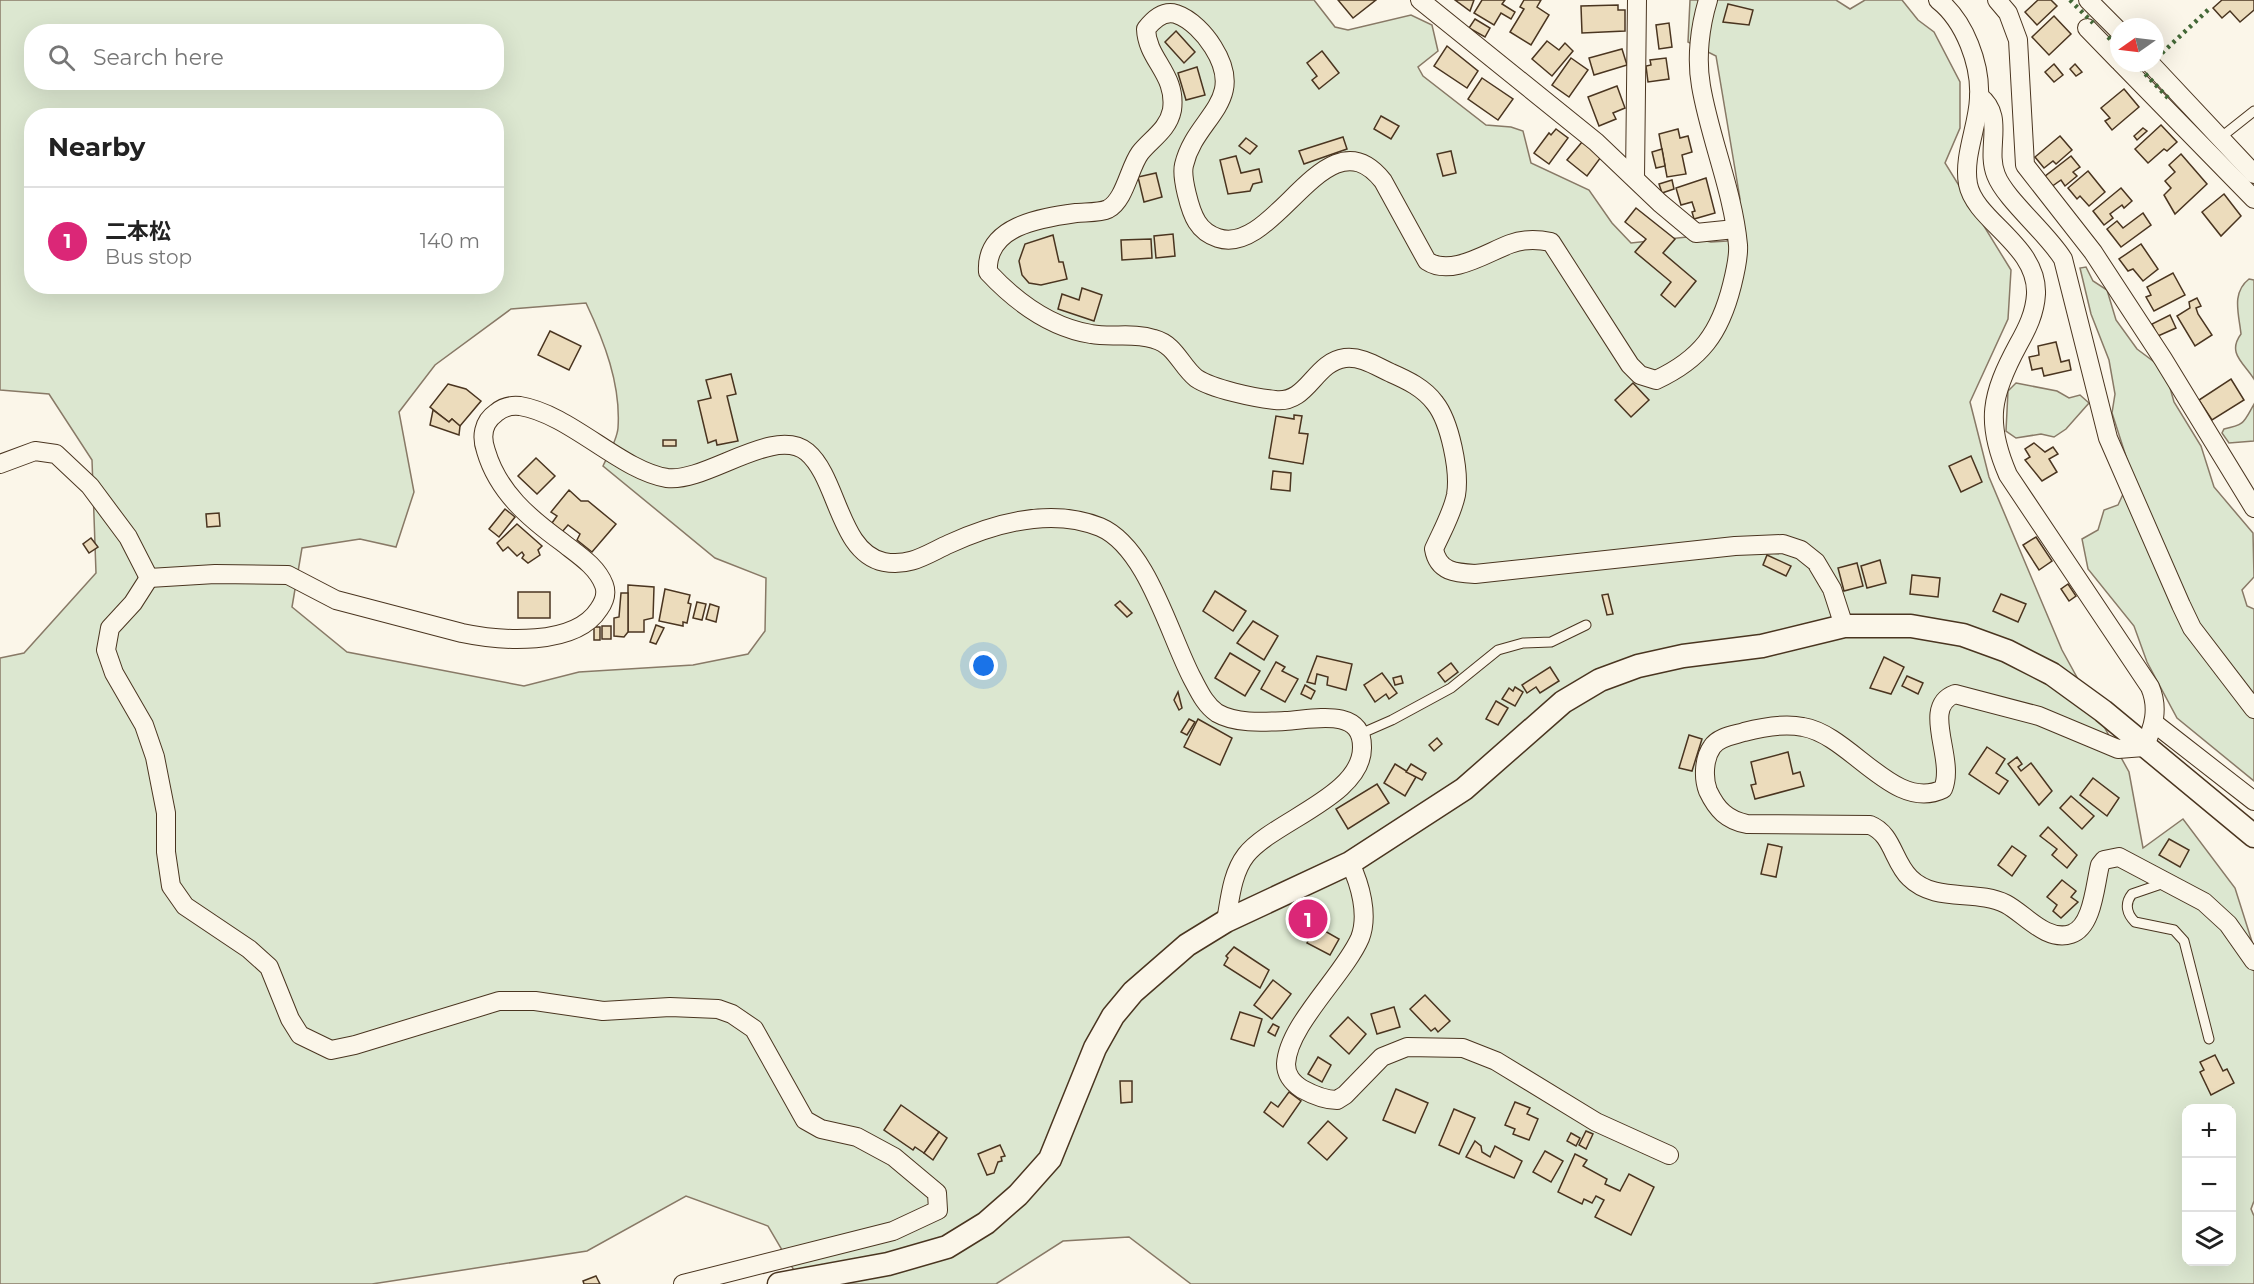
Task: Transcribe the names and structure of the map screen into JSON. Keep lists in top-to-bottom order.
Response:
{
  "north": "left",
  "page": {
    "search": "Search here",
    "heading": "Nearby",
    "list": [
      {
        "mark": "1",
        "name": "二本松",
        "note": "Bus stop",
        "value": "140 m"
      }
    ],
    "pins": "1",
    "map_buttons": ["+", "−"]
  }
}
